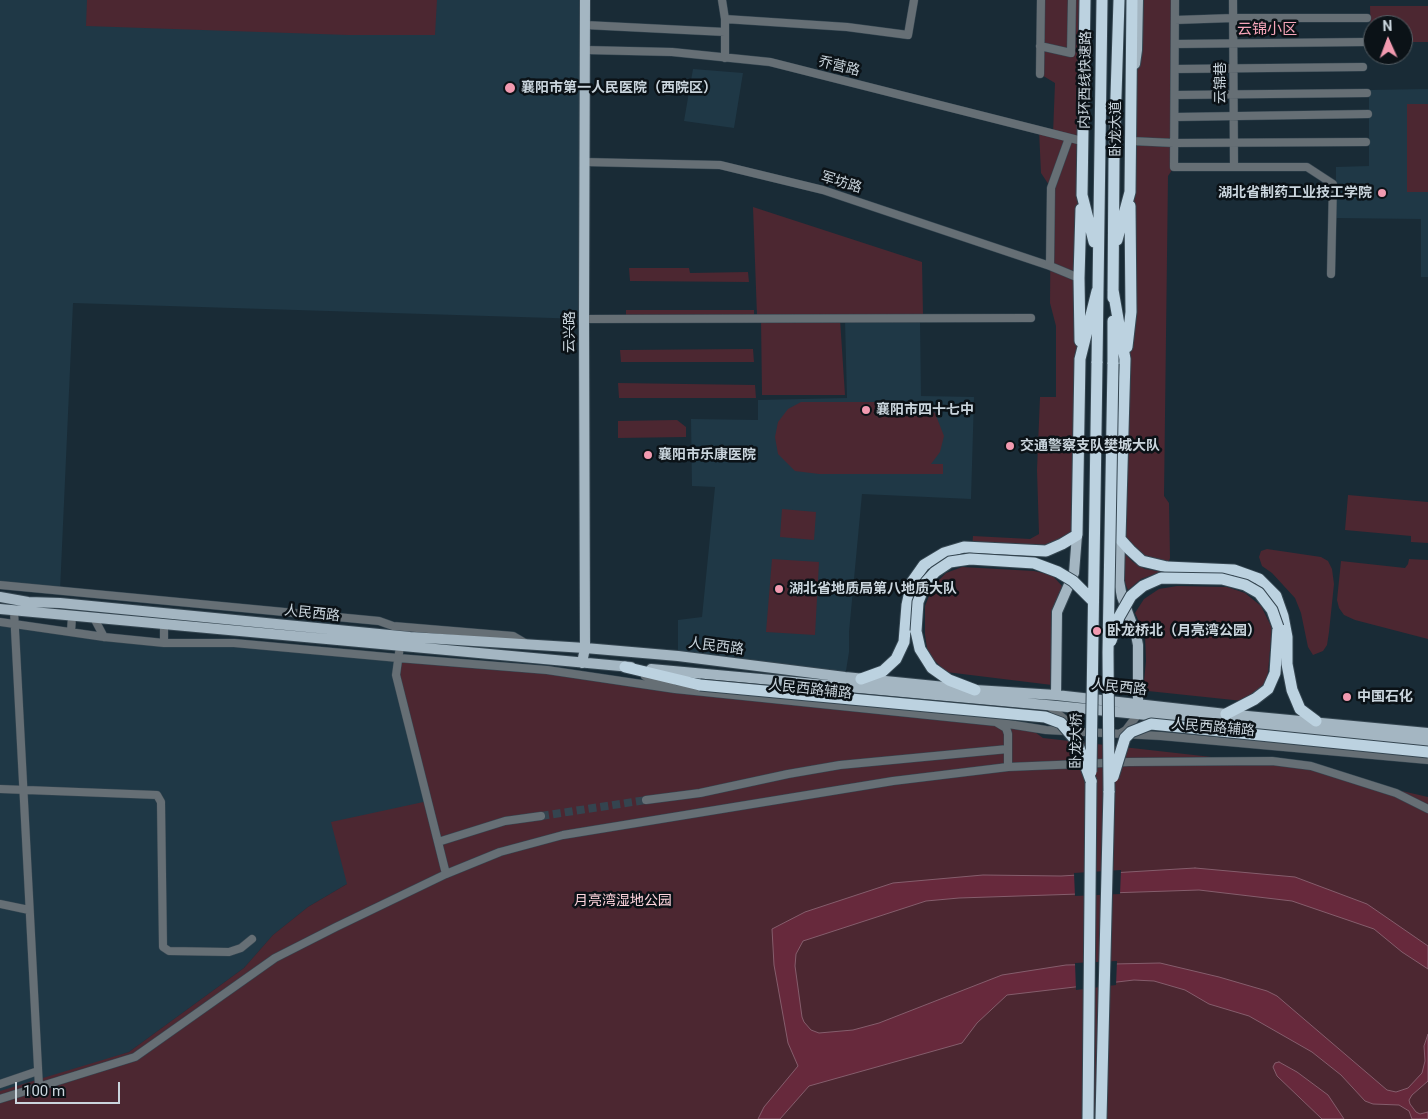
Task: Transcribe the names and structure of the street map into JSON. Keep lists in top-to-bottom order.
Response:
{
  "streets": {
    "highway": ["内环西线快速路", "卧龙大道", "卧龙大桥"],
    "main road": ["云兴路", "人民西路"],
    "street": [
      "乔营路",
      "云锦巷",
      "军坊路",
      "人民西路辅路"
    ]
  },
  "crossings": [
    ["乔营路", "卧龙大道"],
    ["乔营路", "云兴路"],
    ["内环西线快速路", "卧龙大道"],
    ["卧龙大道", "卧龙大桥"],
    ["军坊路", "云兴路"],
    ["云兴路", "人民西路"],
    ["人民西路", "人民西路辅路"]
  ],
  "districts": ["云锦小区"],
  "parks": ["月亮湾湿地公园"],
  "places": [
    "襄阳市第一人民医院（西院区）",
    "湖北省制药工业技工学院",
    "襄阳市四十七中",
    "交通警察支队樊城大队",
    "襄阳市乐康医院",
    "湖北省地质局第八地质大队",
    "卧龙桥北（月亮湾公园）",
    "中国石化"
  ],
  "scale_bar": "100 m",
  "north": "top"
}
